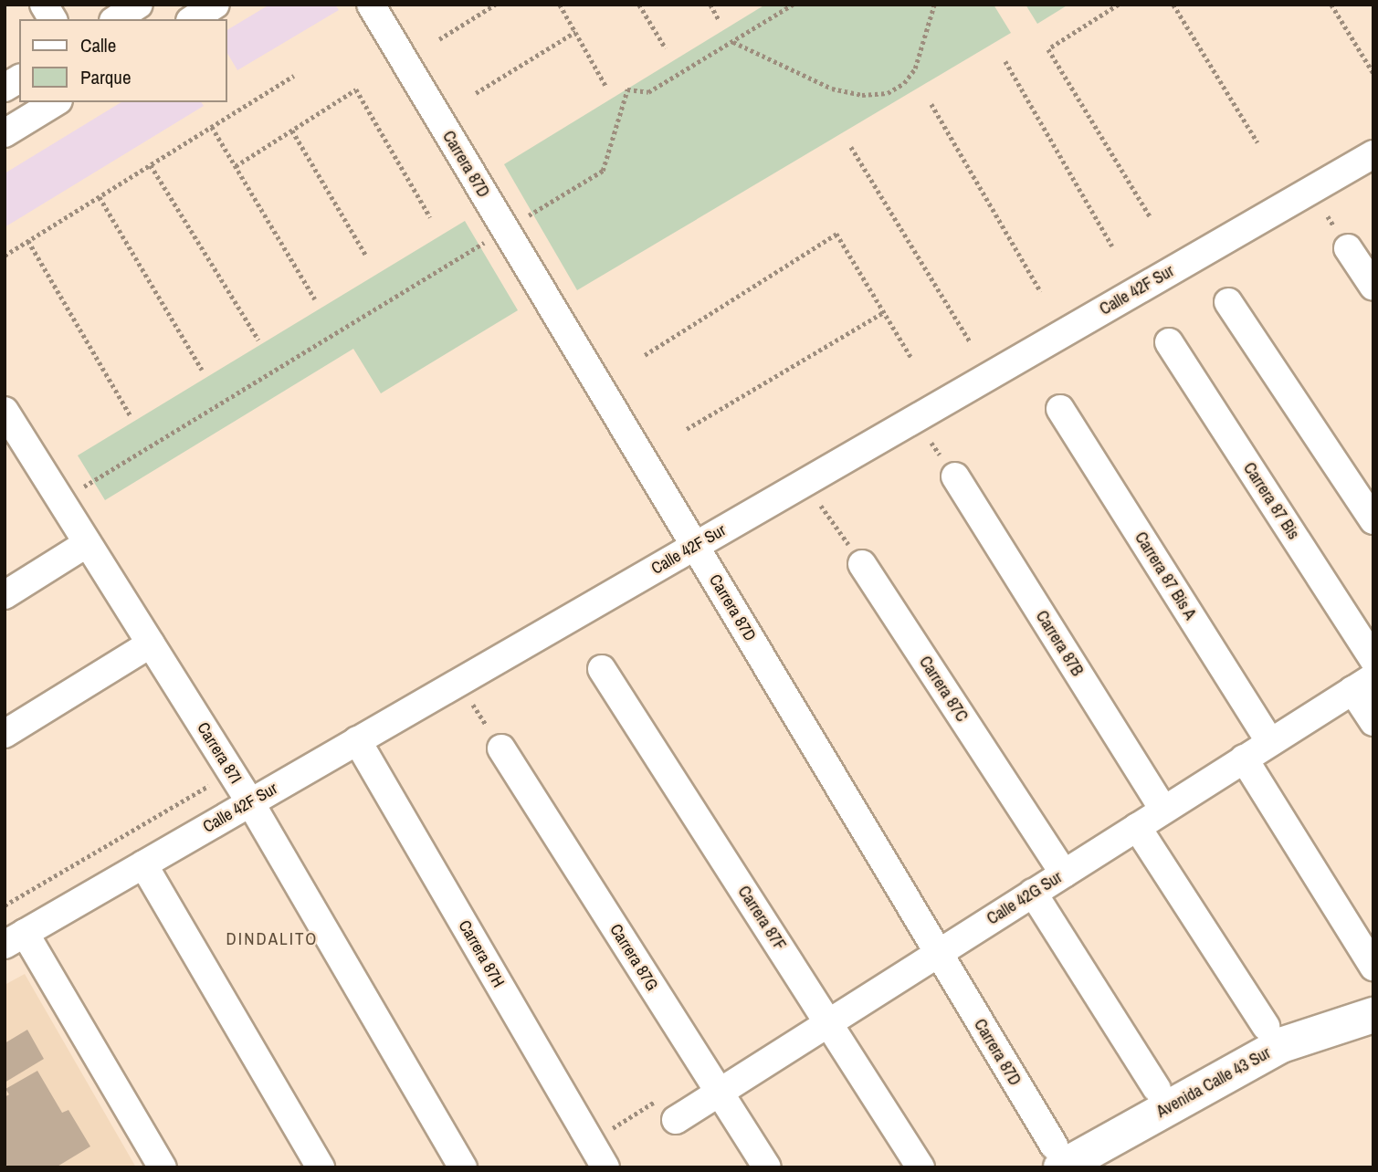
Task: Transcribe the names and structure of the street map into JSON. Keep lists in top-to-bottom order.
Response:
{
  "streets": {
    "main road": ["Avenida Calle 43 Sur"],
    "street": [
      "Carrera 87D",
      "Calle 42F Sur",
      "Carrera 87 Bis",
      "Carrera 87 Bis A",
      "Carrera 87B",
      "Carrera 87C",
      "Carrera 87I",
      "Calle 42G Sur",
      "Carrera 87F",
      "Carrera 87H",
      "Carrera 87G"
    ]
  },
  "crossings": [
    ["Carrera 87D", "Calle 42F Sur"],
    ["Carrera 87D", "Calle 42G Sur"],
    ["Carrera 87D", "Avenida Calle 43 Sur"],
    ["Calle 42F Sur", "Carrera 87I"],
    ["Calle 42F Sur", "Carrera 87H"],
    ["Carrera 87 Bis A", "Calle 42G Sur"],
    ["Carrera 87B", "Calle 42G Sur"],
    ["Carrera 87C", "Calle 42G Sur"],
    ["Calle 42G Sur", "Carrera 87F"],
    ["Calle 42G Sur", "Carrera 87G"]
  ],
  "districts": ["DINDALITO"],
  "legend": ["Calle", "Parque"]
}
